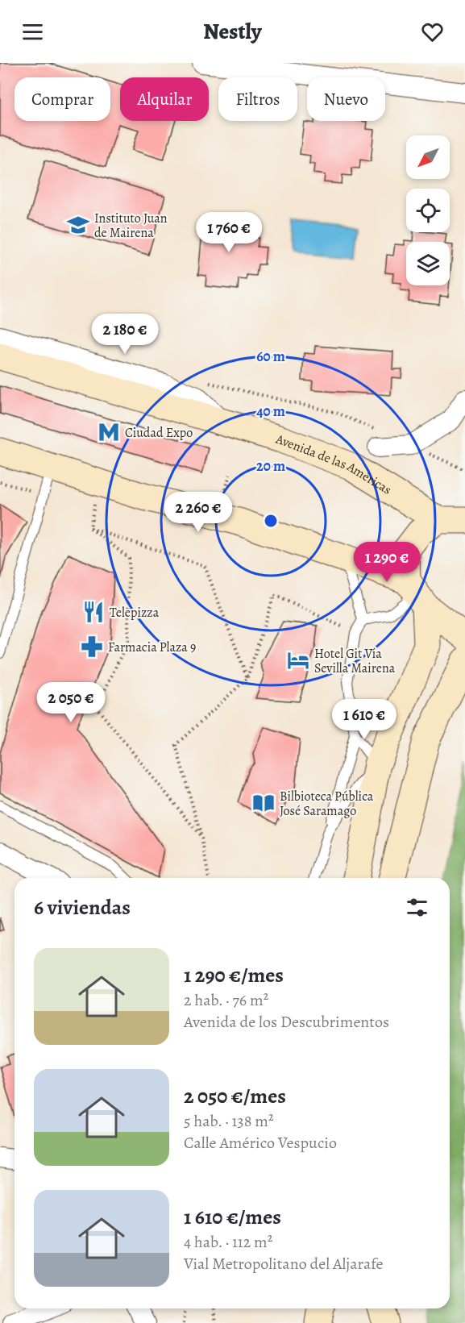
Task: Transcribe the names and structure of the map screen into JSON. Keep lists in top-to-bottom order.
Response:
{
  "streets": {
    "street": ["Avenida de las Américas"]
  },
  "places": {
    "school or university": ["Instituto Juan de Mairena"],
    "metro station": ["Ciudad Expo"],
    "restaurant": ["Telepizza"],
    "pharmacy": ["Farmacia Plaza 9"],
    "hotel": ["Hotel Git Vía Sevilla Mairena"],
    "library": ["Bilbioteca Pública José Saramago"]
  },
  "north": "bottom left",
  "page": {
    "header": "Nestly",
    "chip": [
      "Comprar",
      "Alquilar",
      "Filtros",
      "Nuevo"
    ],
    "price": [
      "1 760 €",
      "2 180 €",
      "2 260 €",
      "1 290 €",
      "2 050 €",
      "1 610 €"
    ],
    "heading": "6 viviendas",
    "list": [
      {
        "name": "1 290 €/mes",
        "note": "2 hab. · 76 m² · Avenida de los Descubrimentos"
      },
      {
        "name": "2 050 €/mes",
        "note": "5 hab. · 138 m² · Calle Américo Vespucio"
      },
      {
        "name": "1 610 €/mes",
        "note": "4 hab. · 112 m² · Vial Metropolitano del Aljarafe"
      }
    ]
  },
  "rings": ["60 m", "40 m", "20 m"]
}
